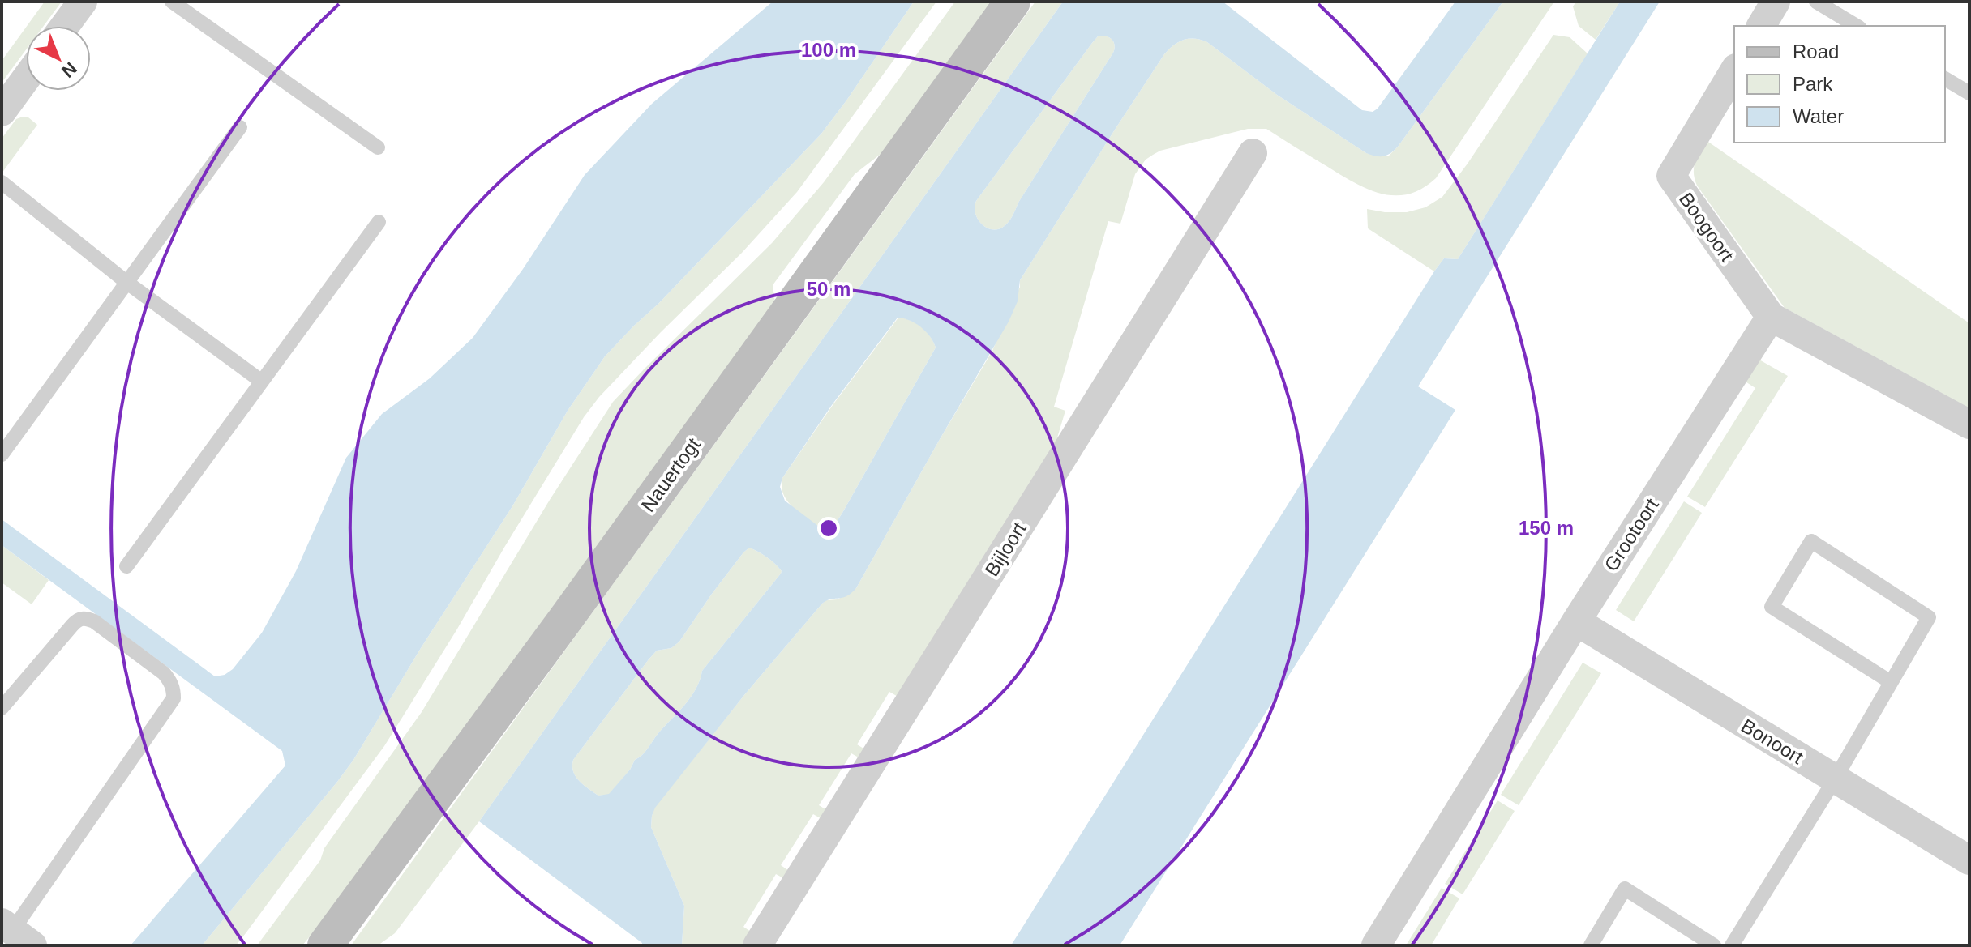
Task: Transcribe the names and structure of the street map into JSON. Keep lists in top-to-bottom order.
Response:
{
  "streets": {
    "street": [
      "Boogoort",
      "Nauertogt",
      "Grootoort",
      "Bijloort",
      "Bonoort"
    ]
  },
  "crossings": [
    ["Boogoort", "Grootoort"],
    ["Grootoort", "Bonoort"]
  ],
  "legend": ["Road", "Park", "Water"],
  "north": "bottom right",
  "rings": ["100 m", "50 m", "150 m"]
}
